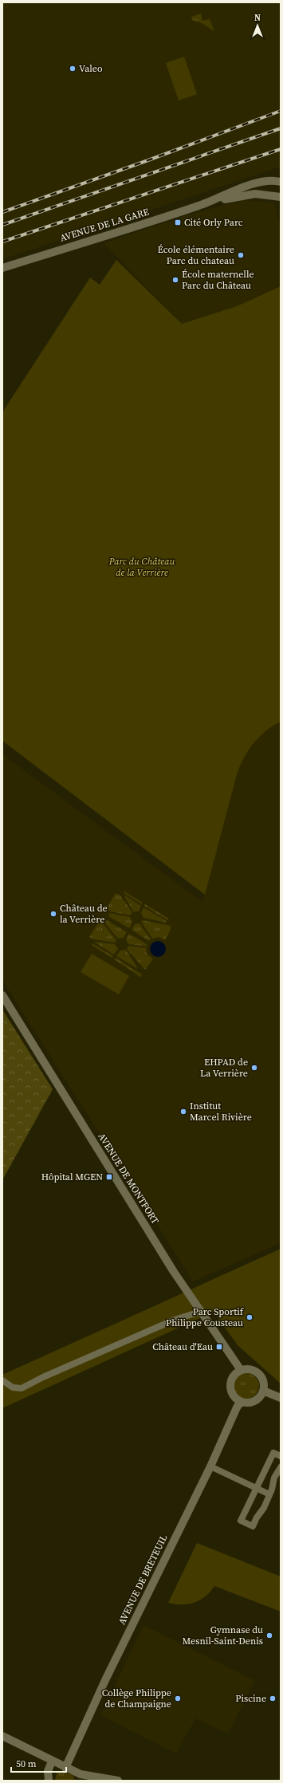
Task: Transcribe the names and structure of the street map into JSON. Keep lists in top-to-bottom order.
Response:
{
  "streets": {
    "street": ["AVENUE DE LA GARE", "AVENUE DE MONTFORT", "AVENUE DE BRETEUIL"]
  },
  "crossings": [
    ["AVENUE DE MONTFORT", "AVENUE DE BRETEUIL"]
  ],
  "parks": ["Parc du Château de la Verrière"],
  "places": {
    "other": [
      "Valeo",
      "École élémentaire Parc du chateau",
      "École maternelle Parc du Château",
      "Château de la Verrière",
      "EHPAD de La Verrière",
      "Institut Marcel Rivière",
      "Parc Sportif Philippe Cousteau",
      "Gymnase du Mesnil-Saint-Denis",
      "Collège Philippe de Champaigne",
      "Piscine"
    ],
    "transit": ["Cité Orly Parc", "Hôpital MGEN", "Château d'Eau"]
  },
  "scale_bar": "50 m",
  "north": "top"
}
